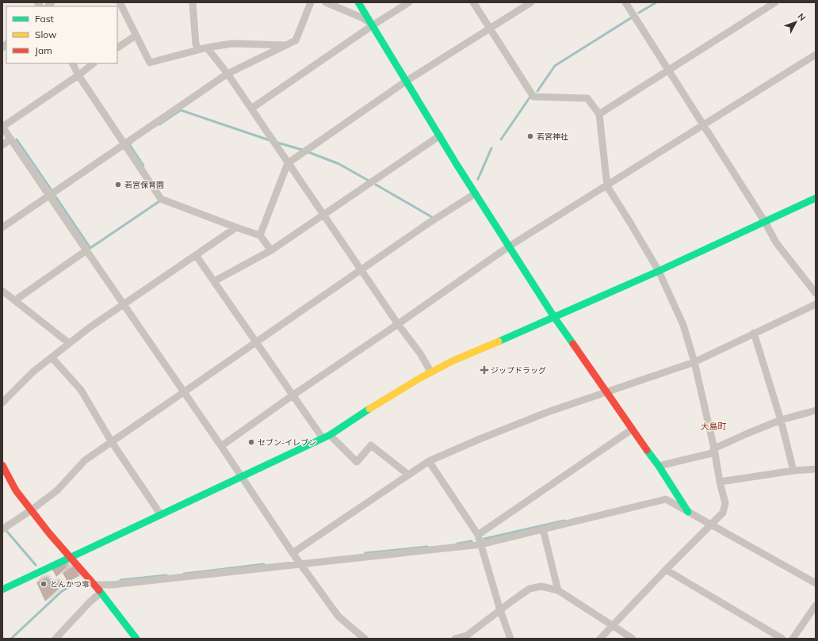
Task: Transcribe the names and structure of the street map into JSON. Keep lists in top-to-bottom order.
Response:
{
  "districts": ["大島町"],
  "places": {
    "other": [
      "若宮神社",
      "若宮保育園",
      "セブン-イレブン",
      "とんかつ零"
    ],
    "health": ["ジップドラッグ"]
  },
  "legend": ["Fast", "Slow", "Jam"],
  "north": "top right"
}
